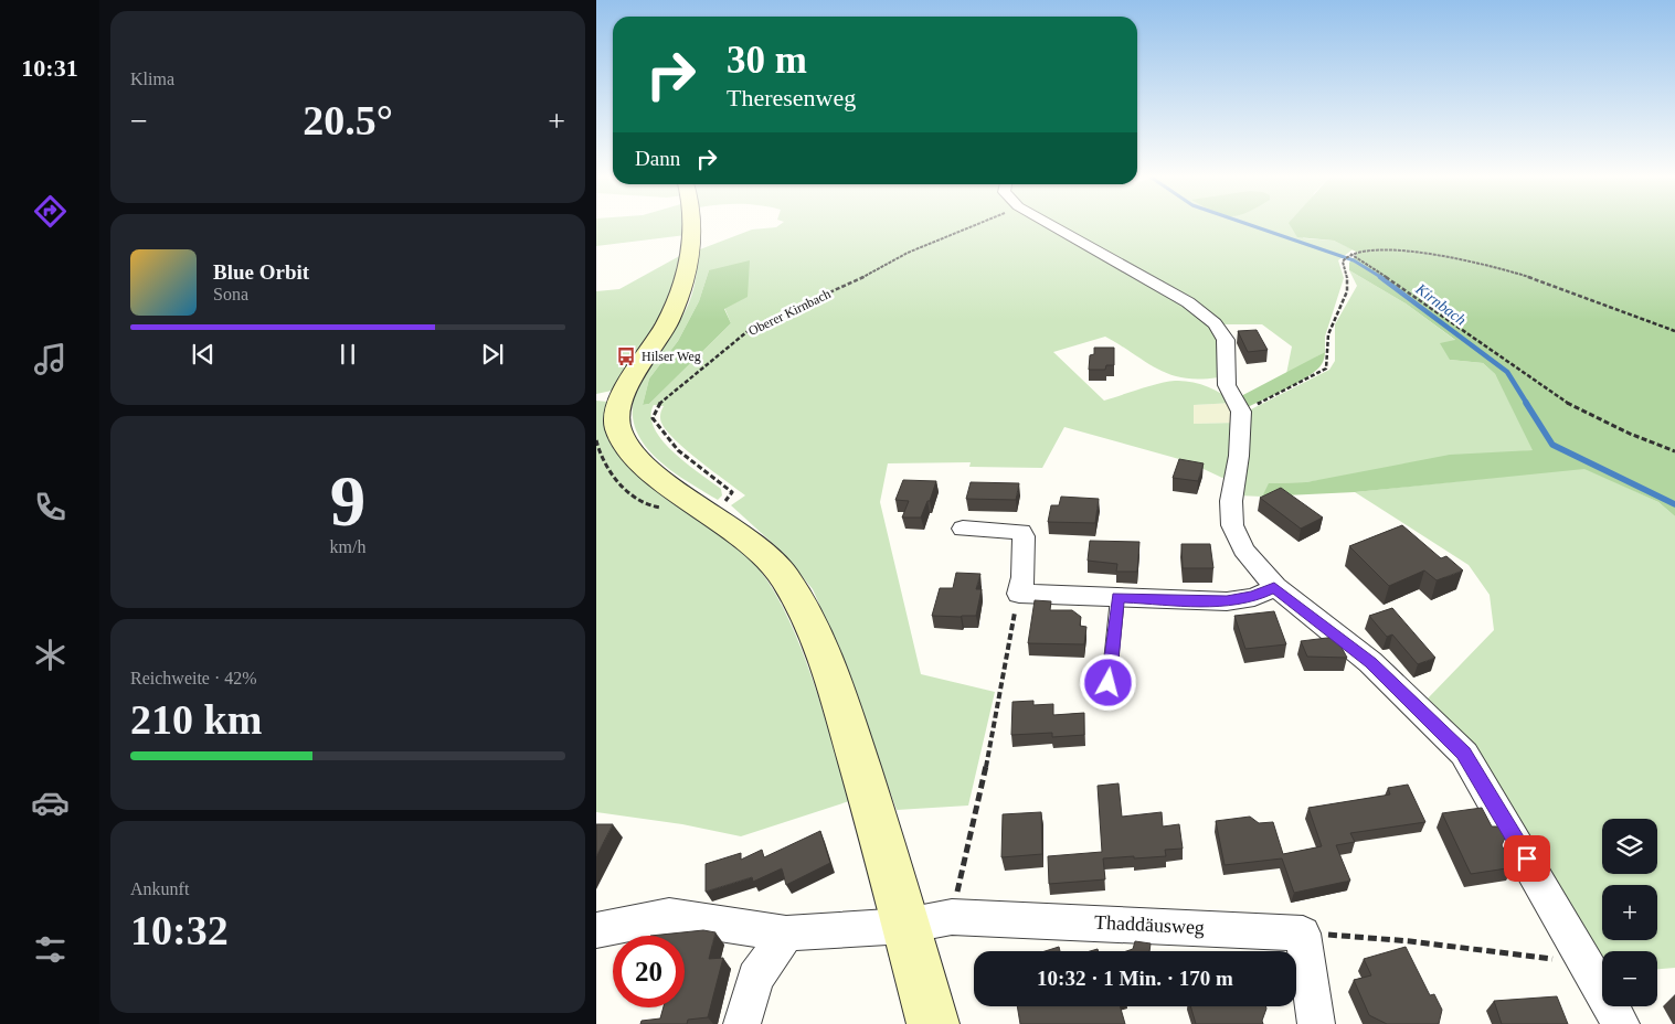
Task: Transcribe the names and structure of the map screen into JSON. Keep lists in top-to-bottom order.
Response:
{
  "streets": {
    "street": ["Thaddäusweg"],
    "path": ["Oberer Kirnbach"]
  },
  "water": ["Kirnbach"],
  "places": {
    "bus stop": ["Hilser Weg"]
  },
  "page": {
    "tabs": "10:31",
    "tile": [
      "Klima",
      ["9", "km/h"],
      ["Reichweite · 42%", "210 km"],
      ["Ankunft", "10:32"]
    ],
    "turn": ["30 m", "Theresenweg"],
    "heat": ["−", "20.5°", "+"],
    "then": "Dann",
    "song": ["Blue Orbit", "Sona"],
    "map_buttons": ["+", "−"],
    "limit": "20",
    "trip": "10:32 · 1 Min. · 170 m"
  }
}
